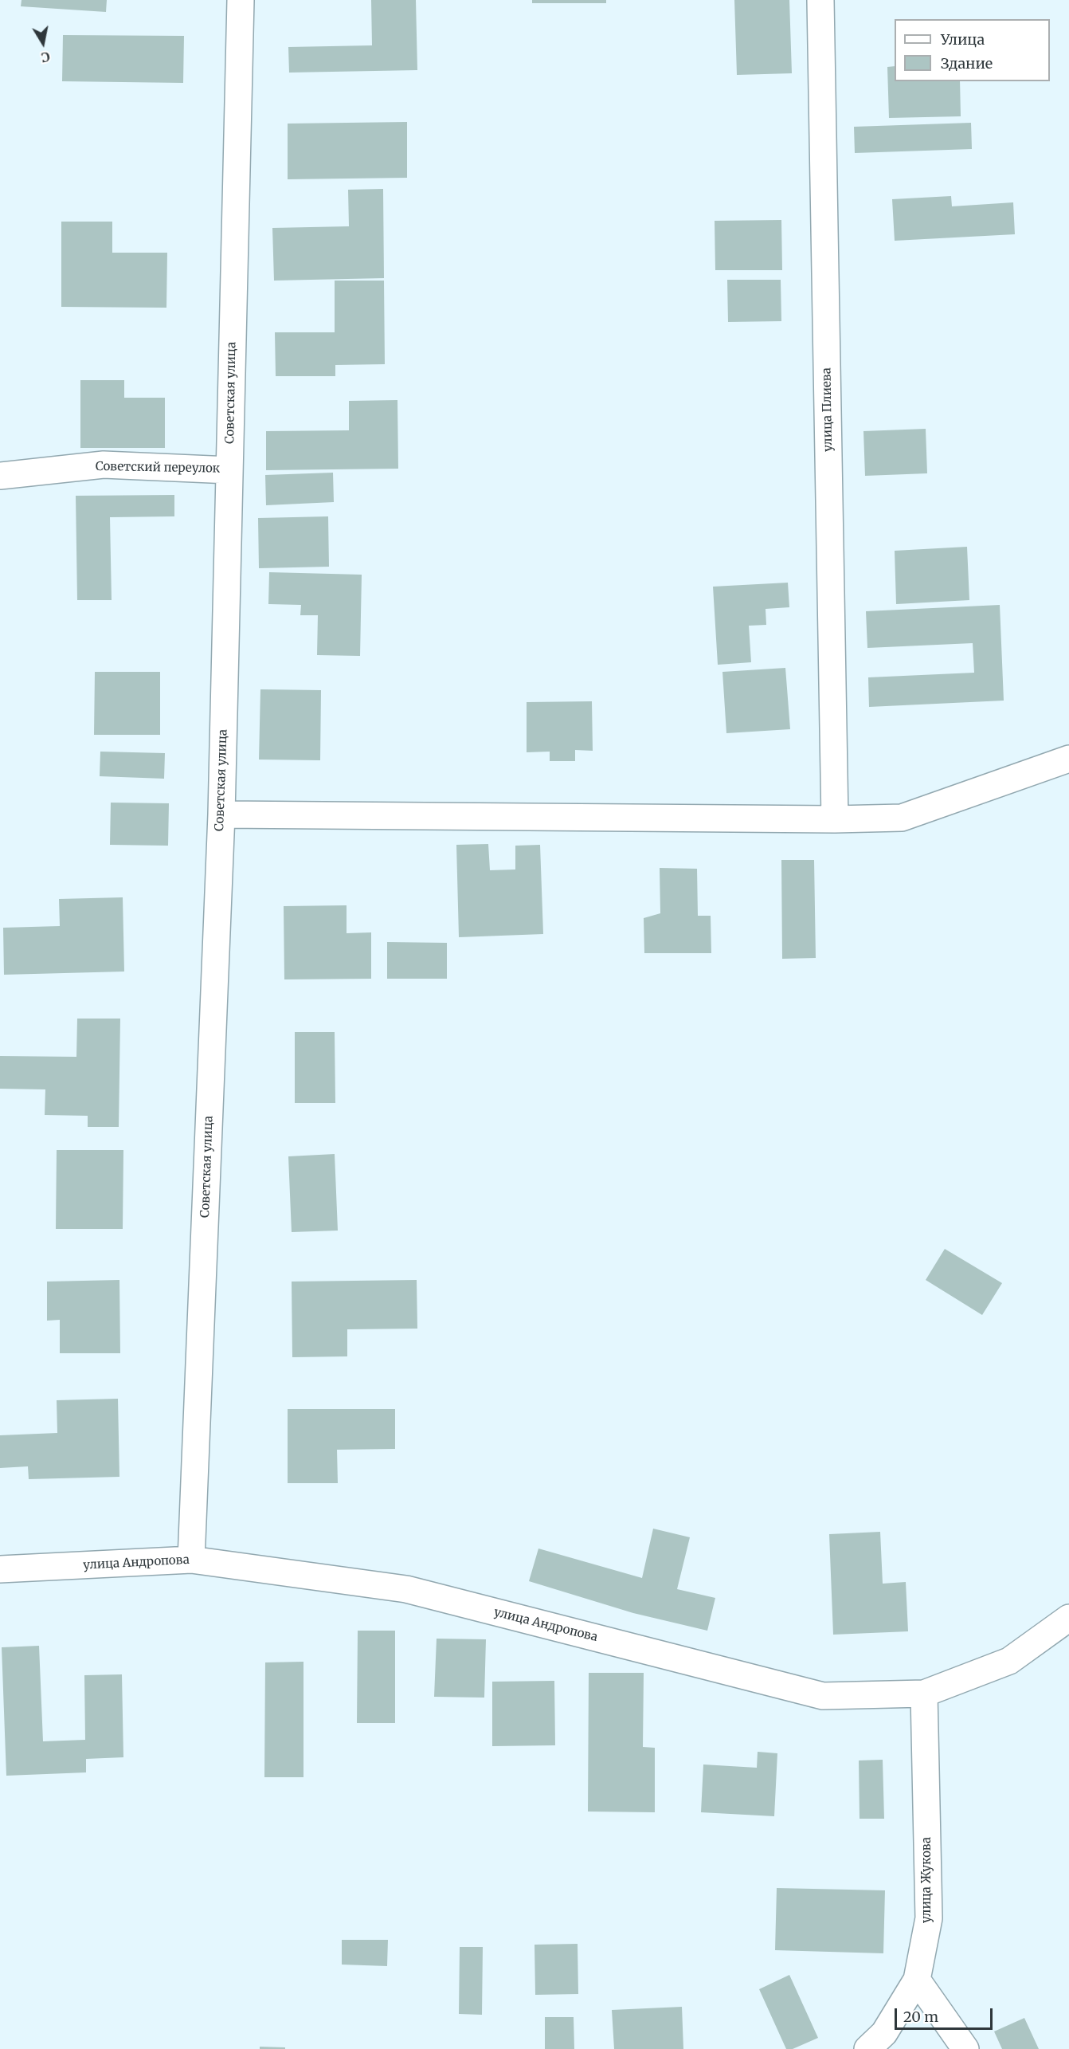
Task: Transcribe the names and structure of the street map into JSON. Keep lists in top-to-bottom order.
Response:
{
  "streets": {
    "street": [
      "Советская улица",
      "улица Плиева",
      "Советский переулок",
      "улица Андропова",
      "улица Жукова"
    ]
  },
  "crossings": [
    ["Советская улица", "Советский переулок"],
    ["Советская улица", "улица Андропова"],
    ["улица Андропова", "улица Жукова"]
  ],
  "legend": ["Улица", "Здание"],
  "scale_bar": "20 m",
  "north": "bottom"
}
